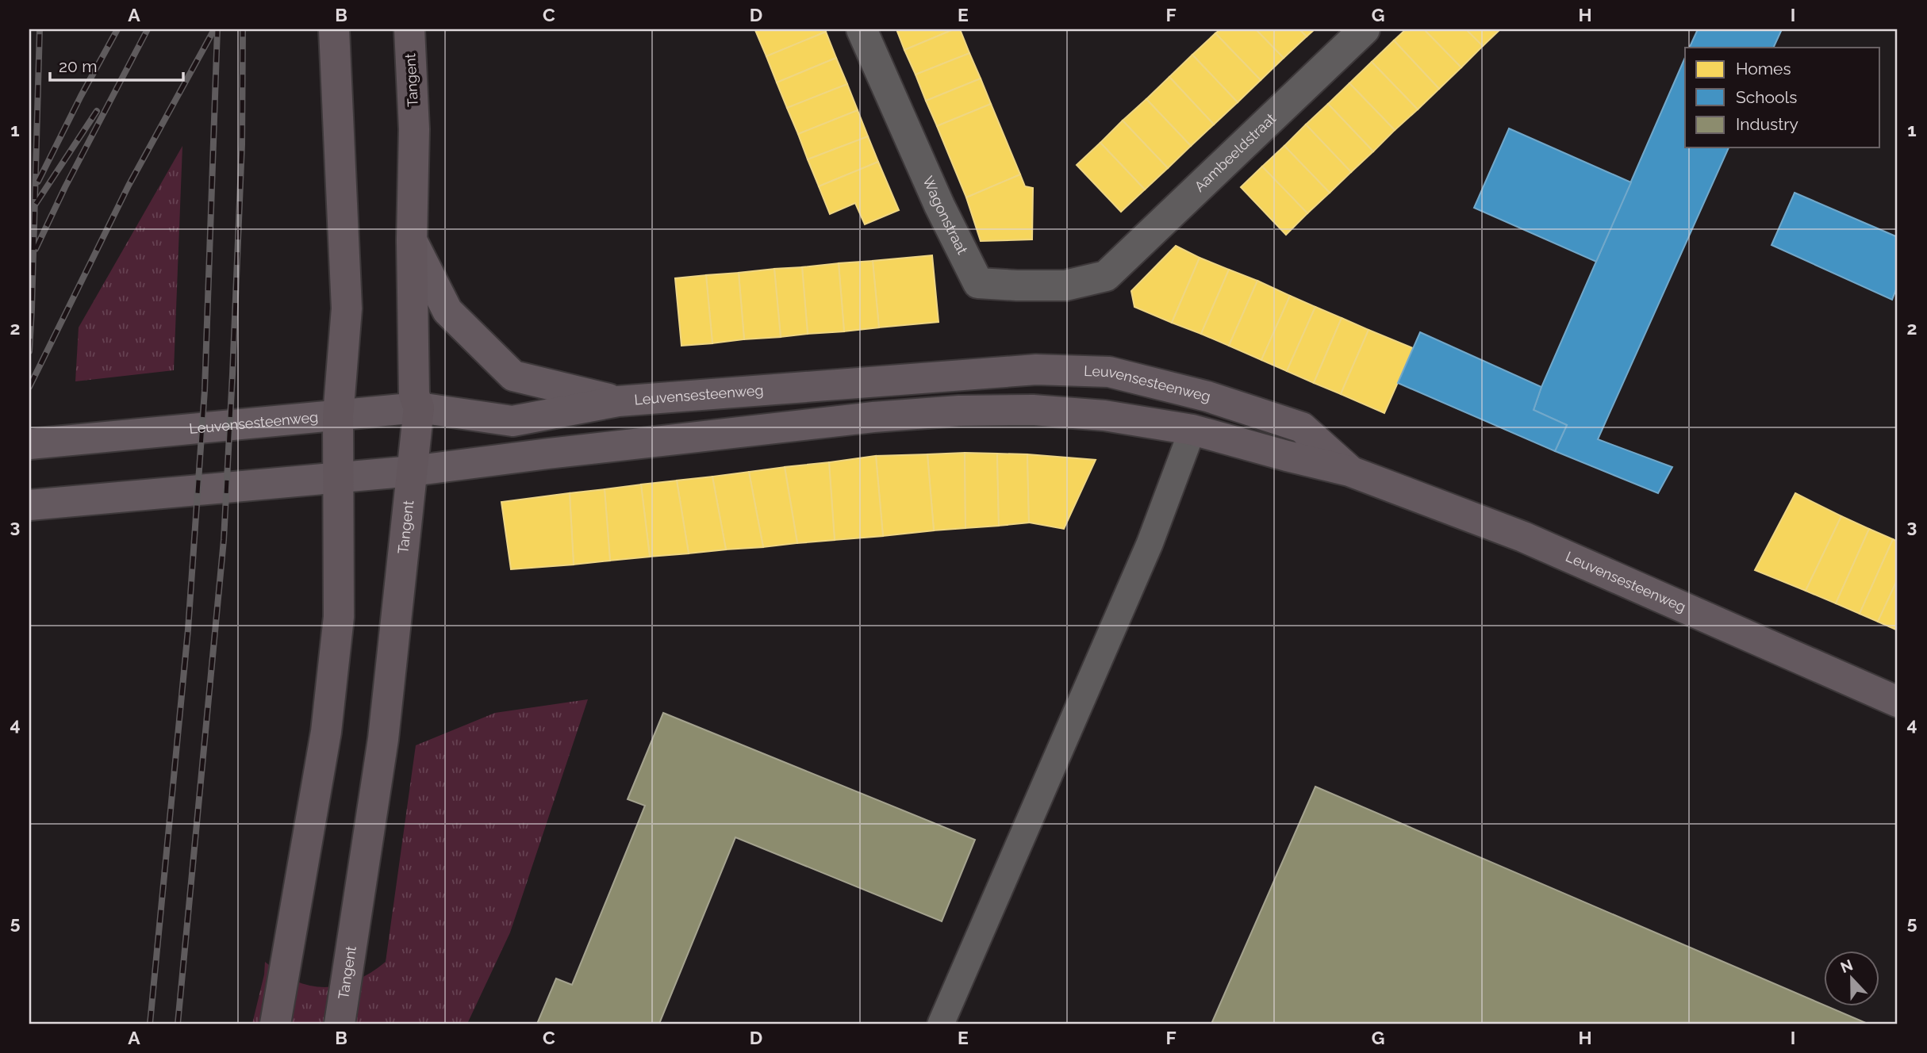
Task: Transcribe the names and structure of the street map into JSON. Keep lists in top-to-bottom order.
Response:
{
  "streets": {
    "highway": ["Tangent"],
    "main road": ["Leuvensesteenweg"],
    "street": ["Aambeeldstraat", "Wagonstraat"]
  },
  "crossings": [
    ["Tangent", "Leuvensesteenweg"],
    ["Aambeeldstraat", "Wagonstraat"]
  ],
  "legend": ["Homes", "Schools", "Industry"],
  "scale_bar": "20 m",
  "north": "top",
  "grid": {
    "columns": [
      "A",
      "B",
      "C",
      "D",
      "E",
      "F",
      "G",
      "H",
      "I"
    ],
    "rows": [
      "1",
      "2",
      "3",
      "4",
      "5"
    ]
  }
}
